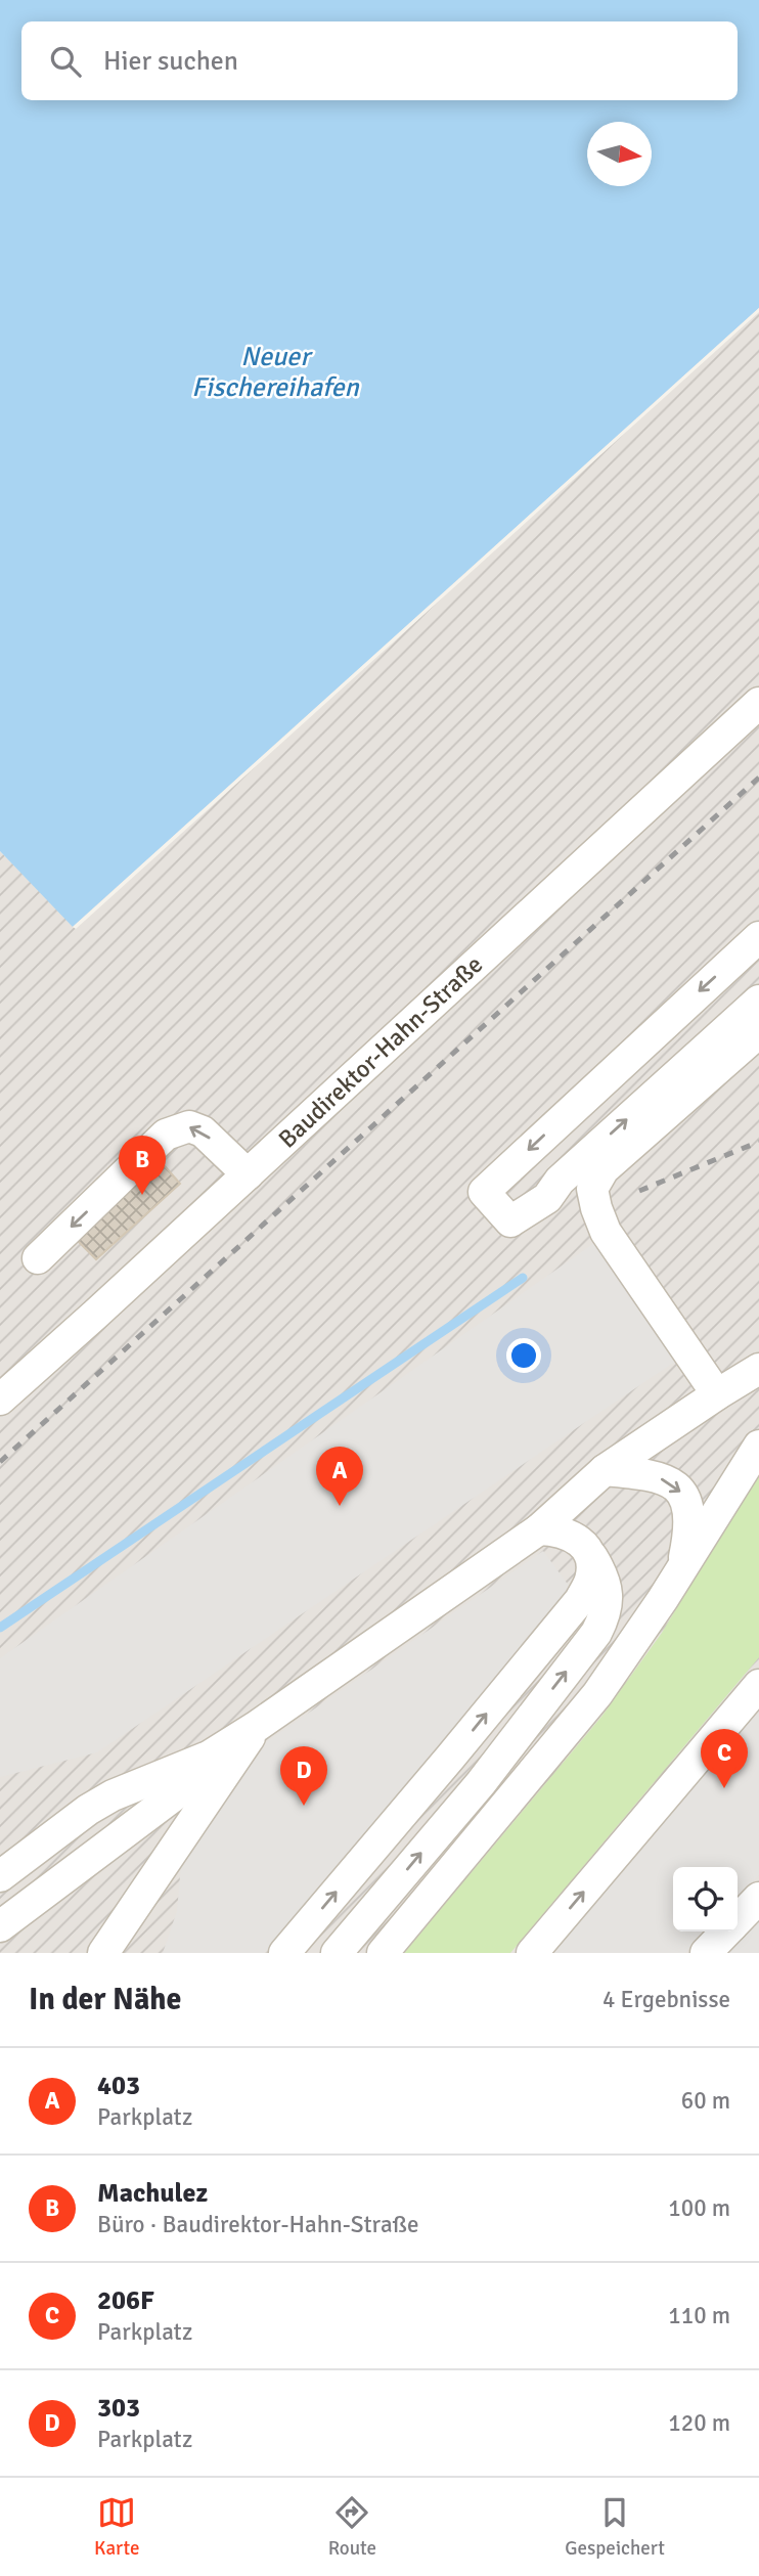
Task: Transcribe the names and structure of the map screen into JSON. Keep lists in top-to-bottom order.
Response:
{
  "streets": {
    "street": ["Baudirektor-Hahn-Straße"]
  },
  "water": ["Neuer Fischereihafen"],
  "north": "right",
  "page": {
    "search": "Hier suchen",
    "pins": [
      "B",
      "A",
      "C",
      "D"
    ],
    "heading": ["In der Nähe", "4 Ergebnisse"],
    "list": [
      {
        "mark": "A",
        "name": "403",
        "note": "Parkplatz",
        "value": "60 m"
      },
      {
        "mark": "B",
        "name": "Machulez",
        "note": "Büro · Baudirektor-Hahn-Straße",
        "value": "100 m"
      },
      {
        "mark": "C",
        "name": "206F",
        "note": "Parkplatz",
        "value": "110 m"
      },
      {
        "mark": "D",
        "name": "303",
        "note": "Parkplatz",
        "value": "120 m"
      }
    ],
    "nav": ["Karte", "Route", "Gespeichert"]
  }
}
